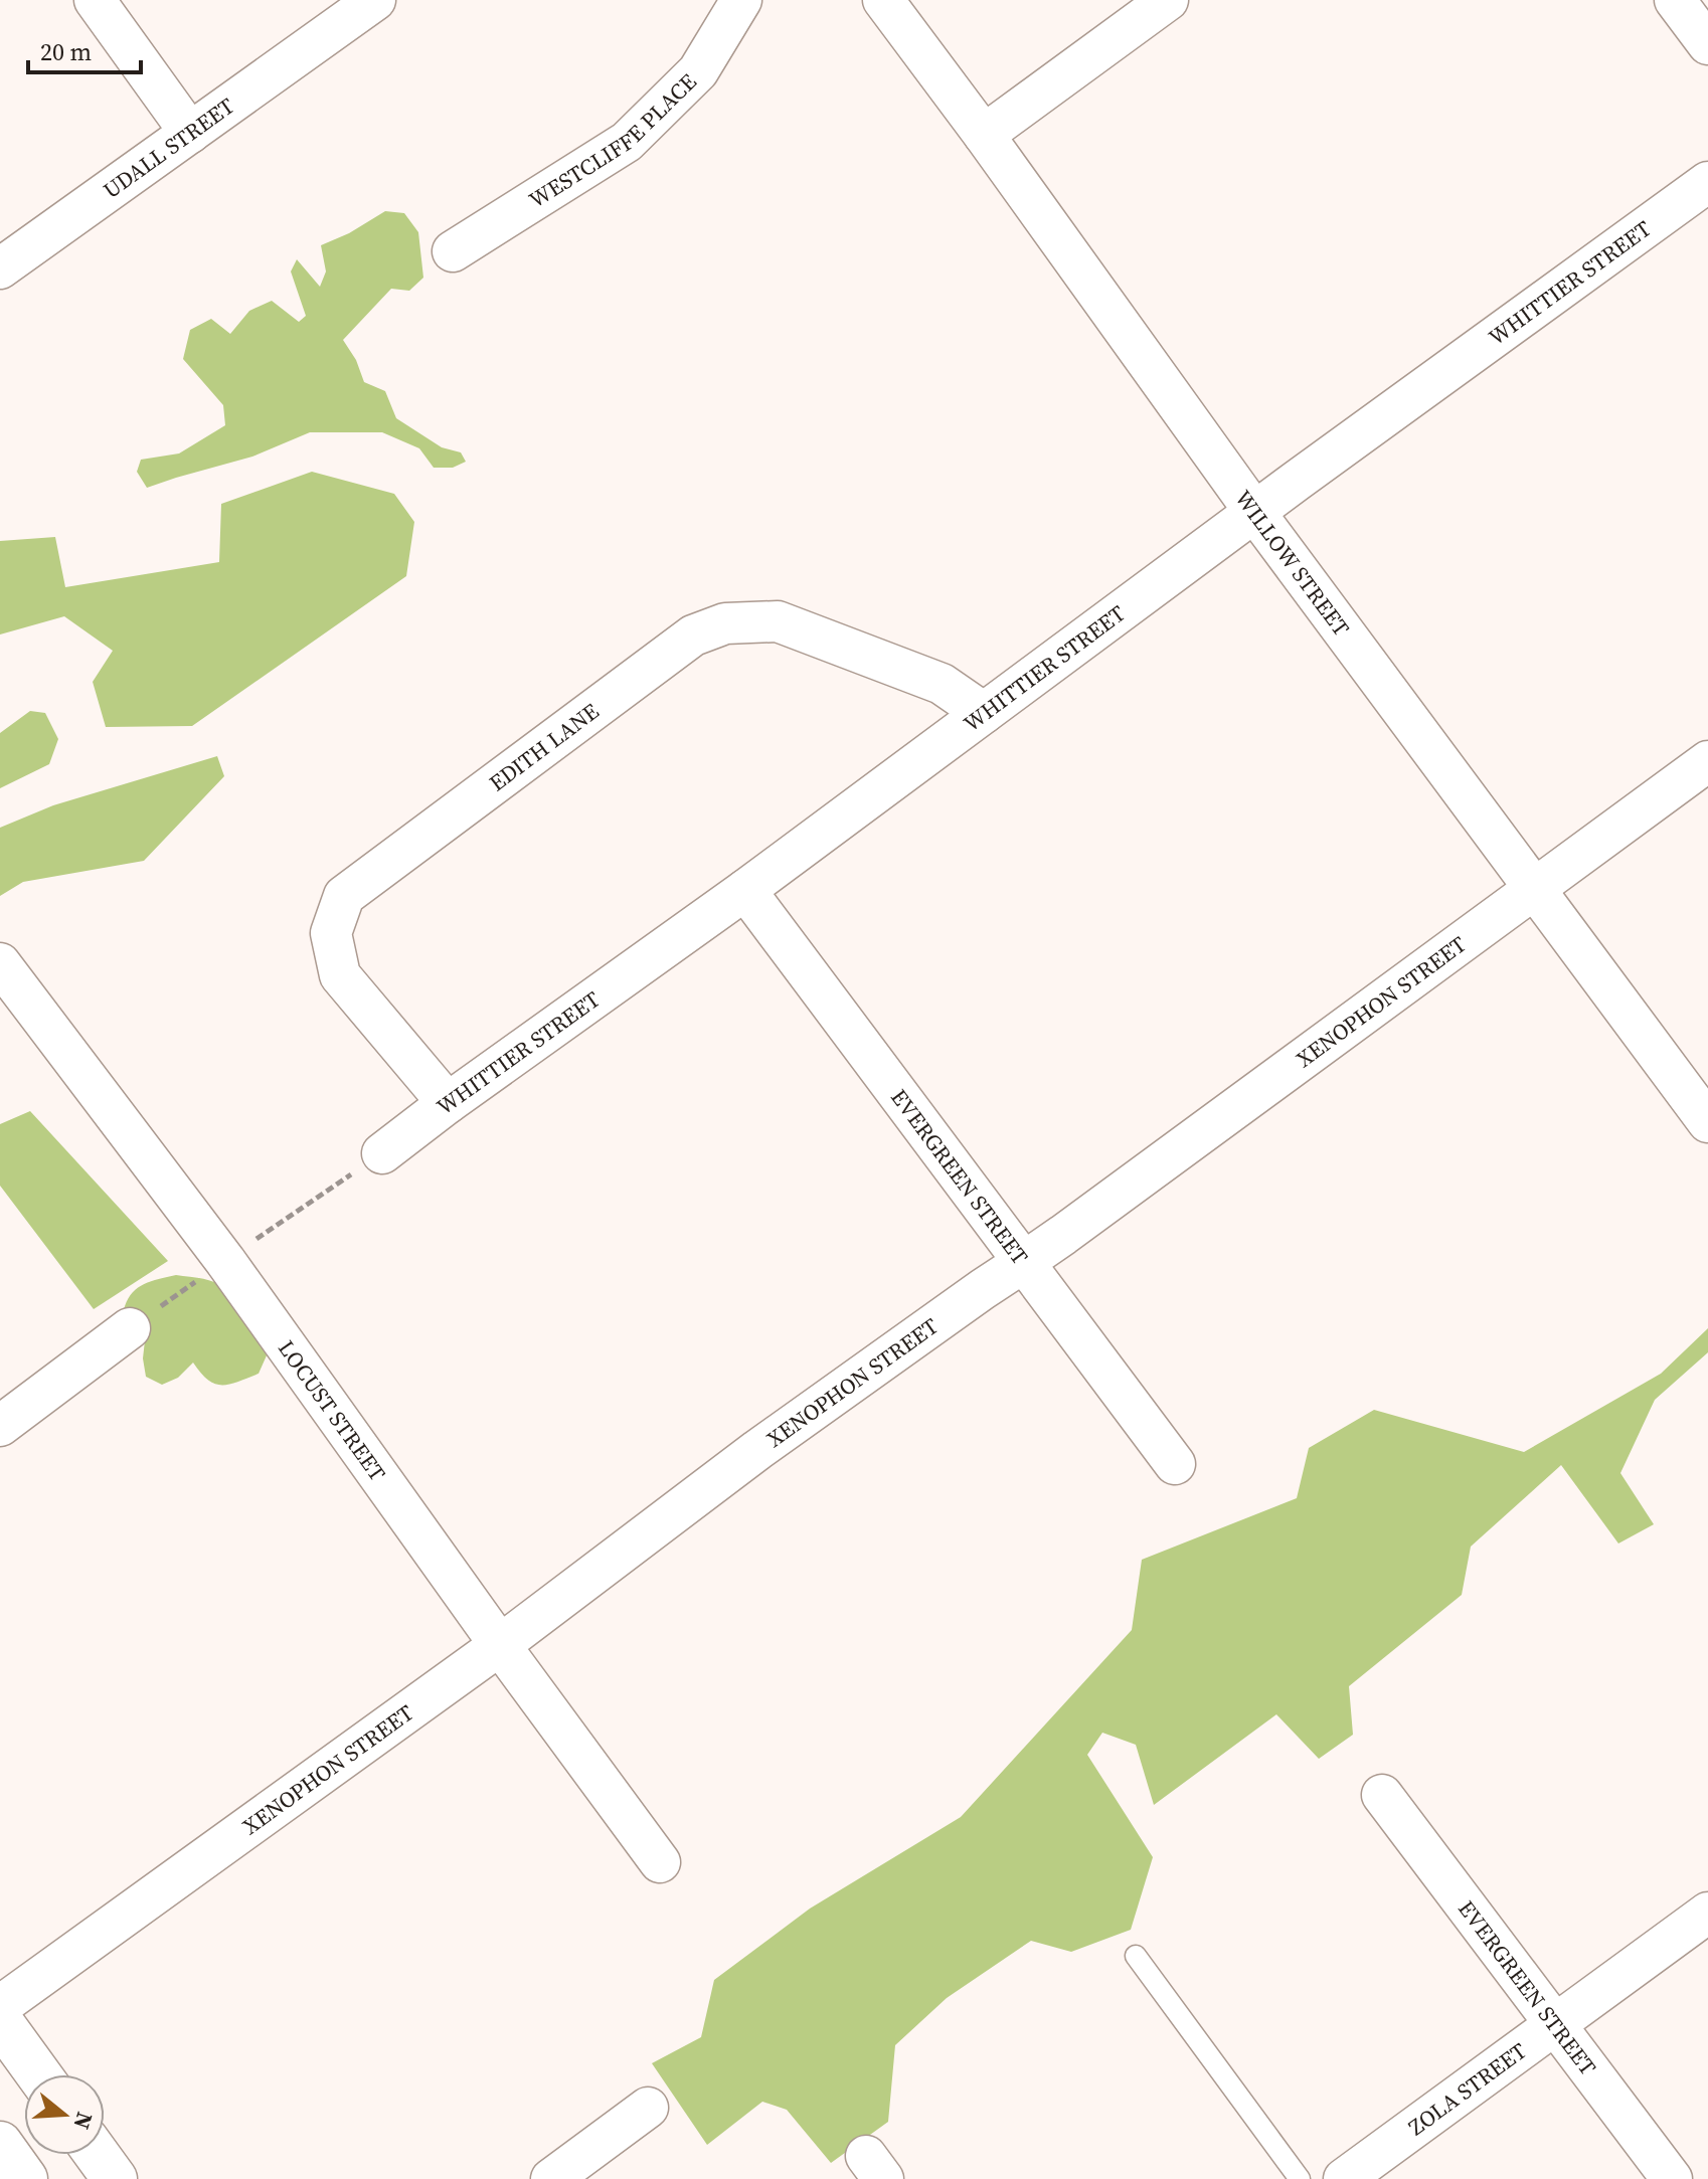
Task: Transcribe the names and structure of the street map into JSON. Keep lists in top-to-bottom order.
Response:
{
  "streets": {
    "street": [
      "WESTCLIFFE PLACE",
      "UDALL STREET",
      "WHITTIER STREET",
      "WILLOW STREET",
      "EDITH LANE",
      "XENOPHON STREET",
      "EVERGREEN STREET",
      "LOCUST STREET",
      "ZOLA STREET"
    ]
  },
  "crossings": [
    ["WHITTIER STREET", "WILLOW STREET"],
    ["WHITTIER STREET", "EDITH LANE"],
    ["WHITTIER STREET", "EVERGREEN STREET"],
    ["WILLOW STREET", "XENOPHON STREET"],
    ["XENOPHON STREET", "EVERGREEN STREET"],
    ["XENOPHON STREET", "LOCUST STREET"],
    ["EVERGREEN STREET", "ZOLA STREET"]
  ],
  "scale_bar": "20 m",
  "north": "right"
}
